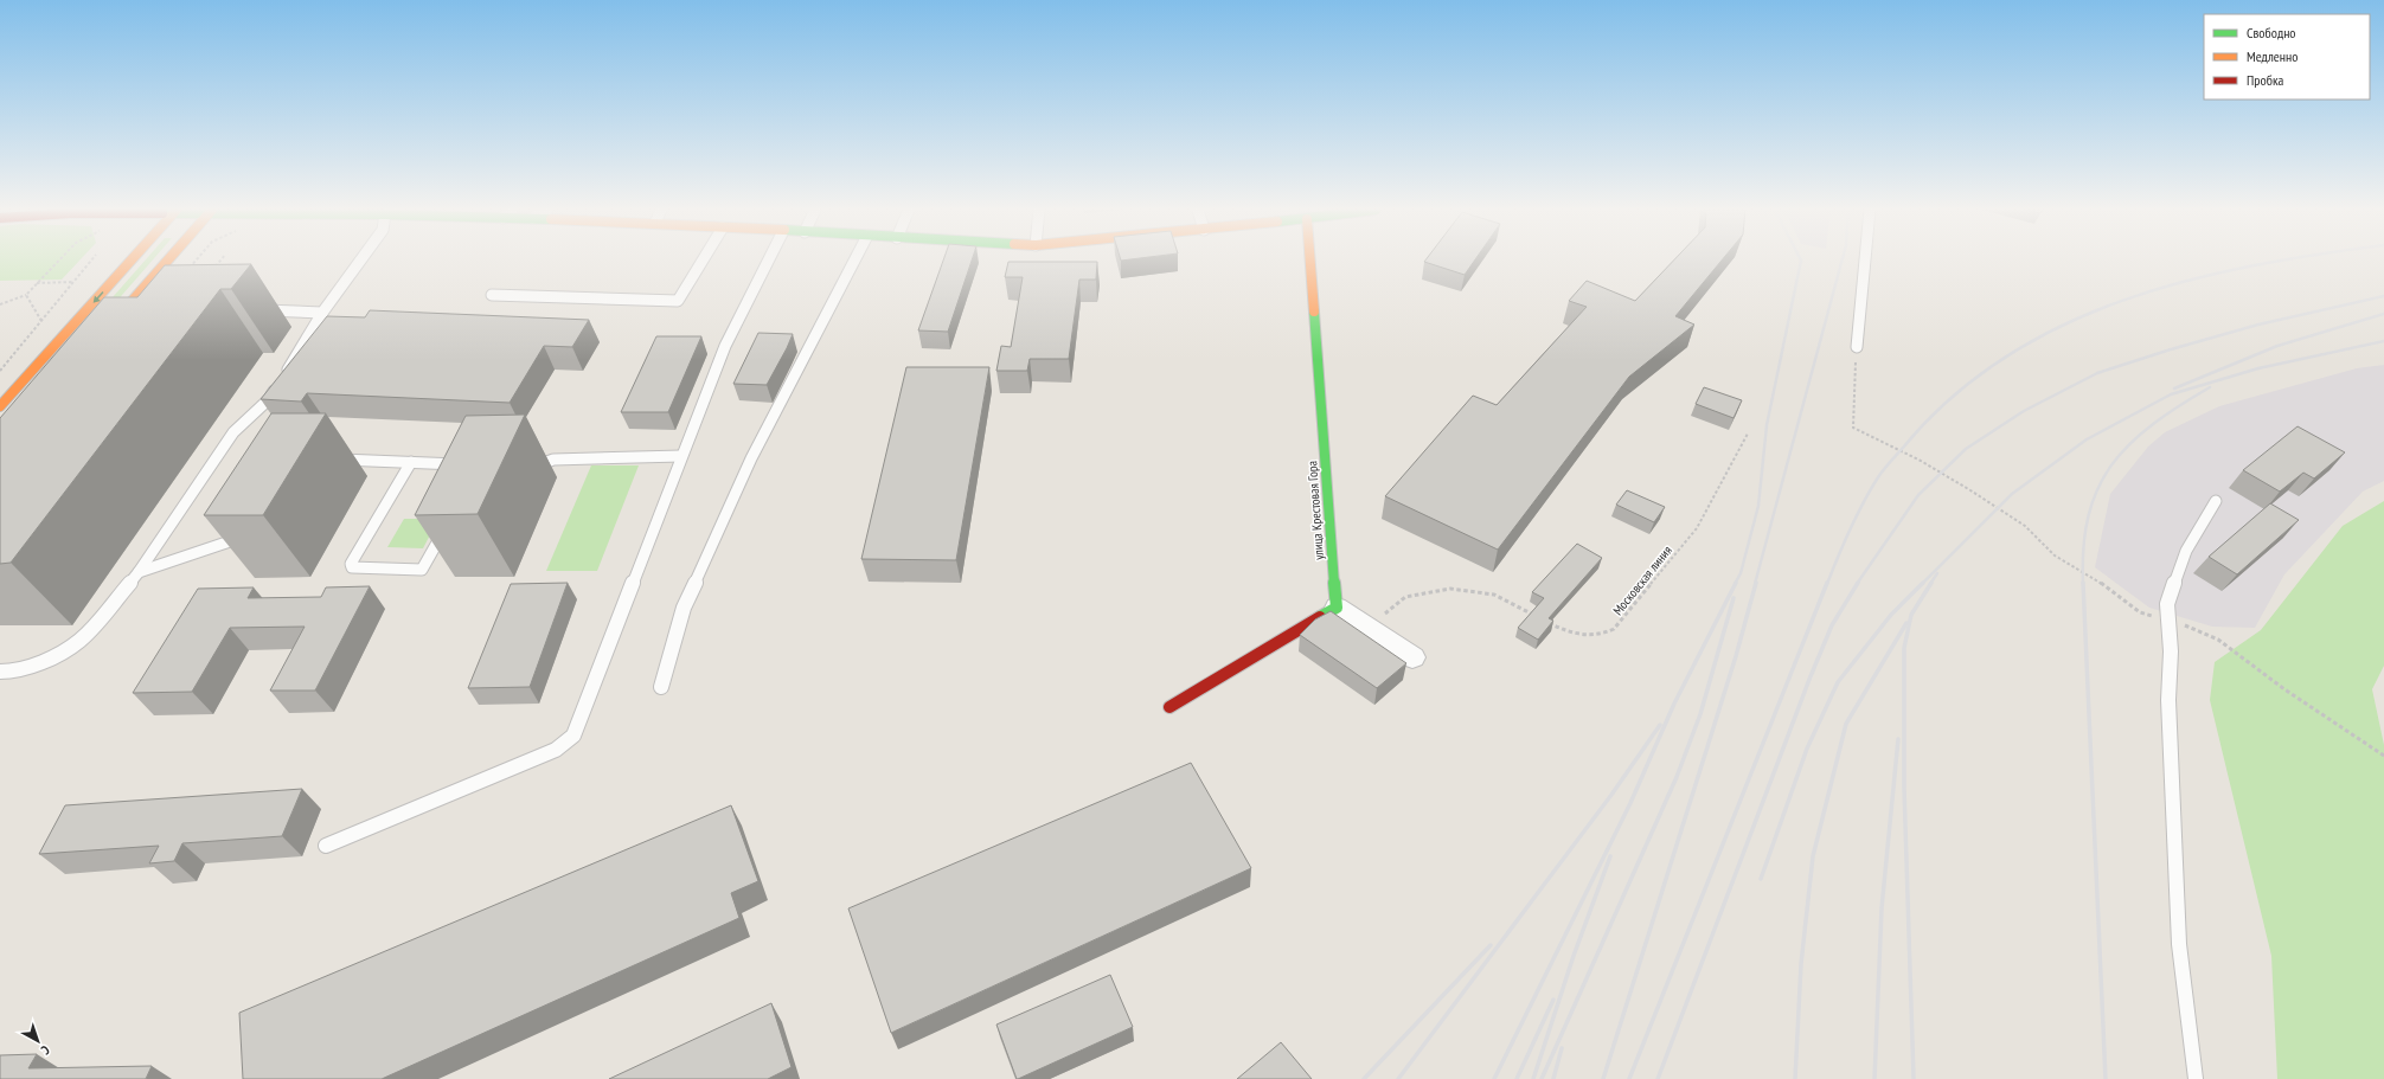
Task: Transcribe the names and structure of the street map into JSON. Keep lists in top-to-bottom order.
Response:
{
  "streets": {
    "street": ["улица Крестовая Гора"],
    "path": ["Московская линия"]
  },
  "legend": ["Свободно", "Медленно", "Пробка"],
  "north": "bottom right"
}
